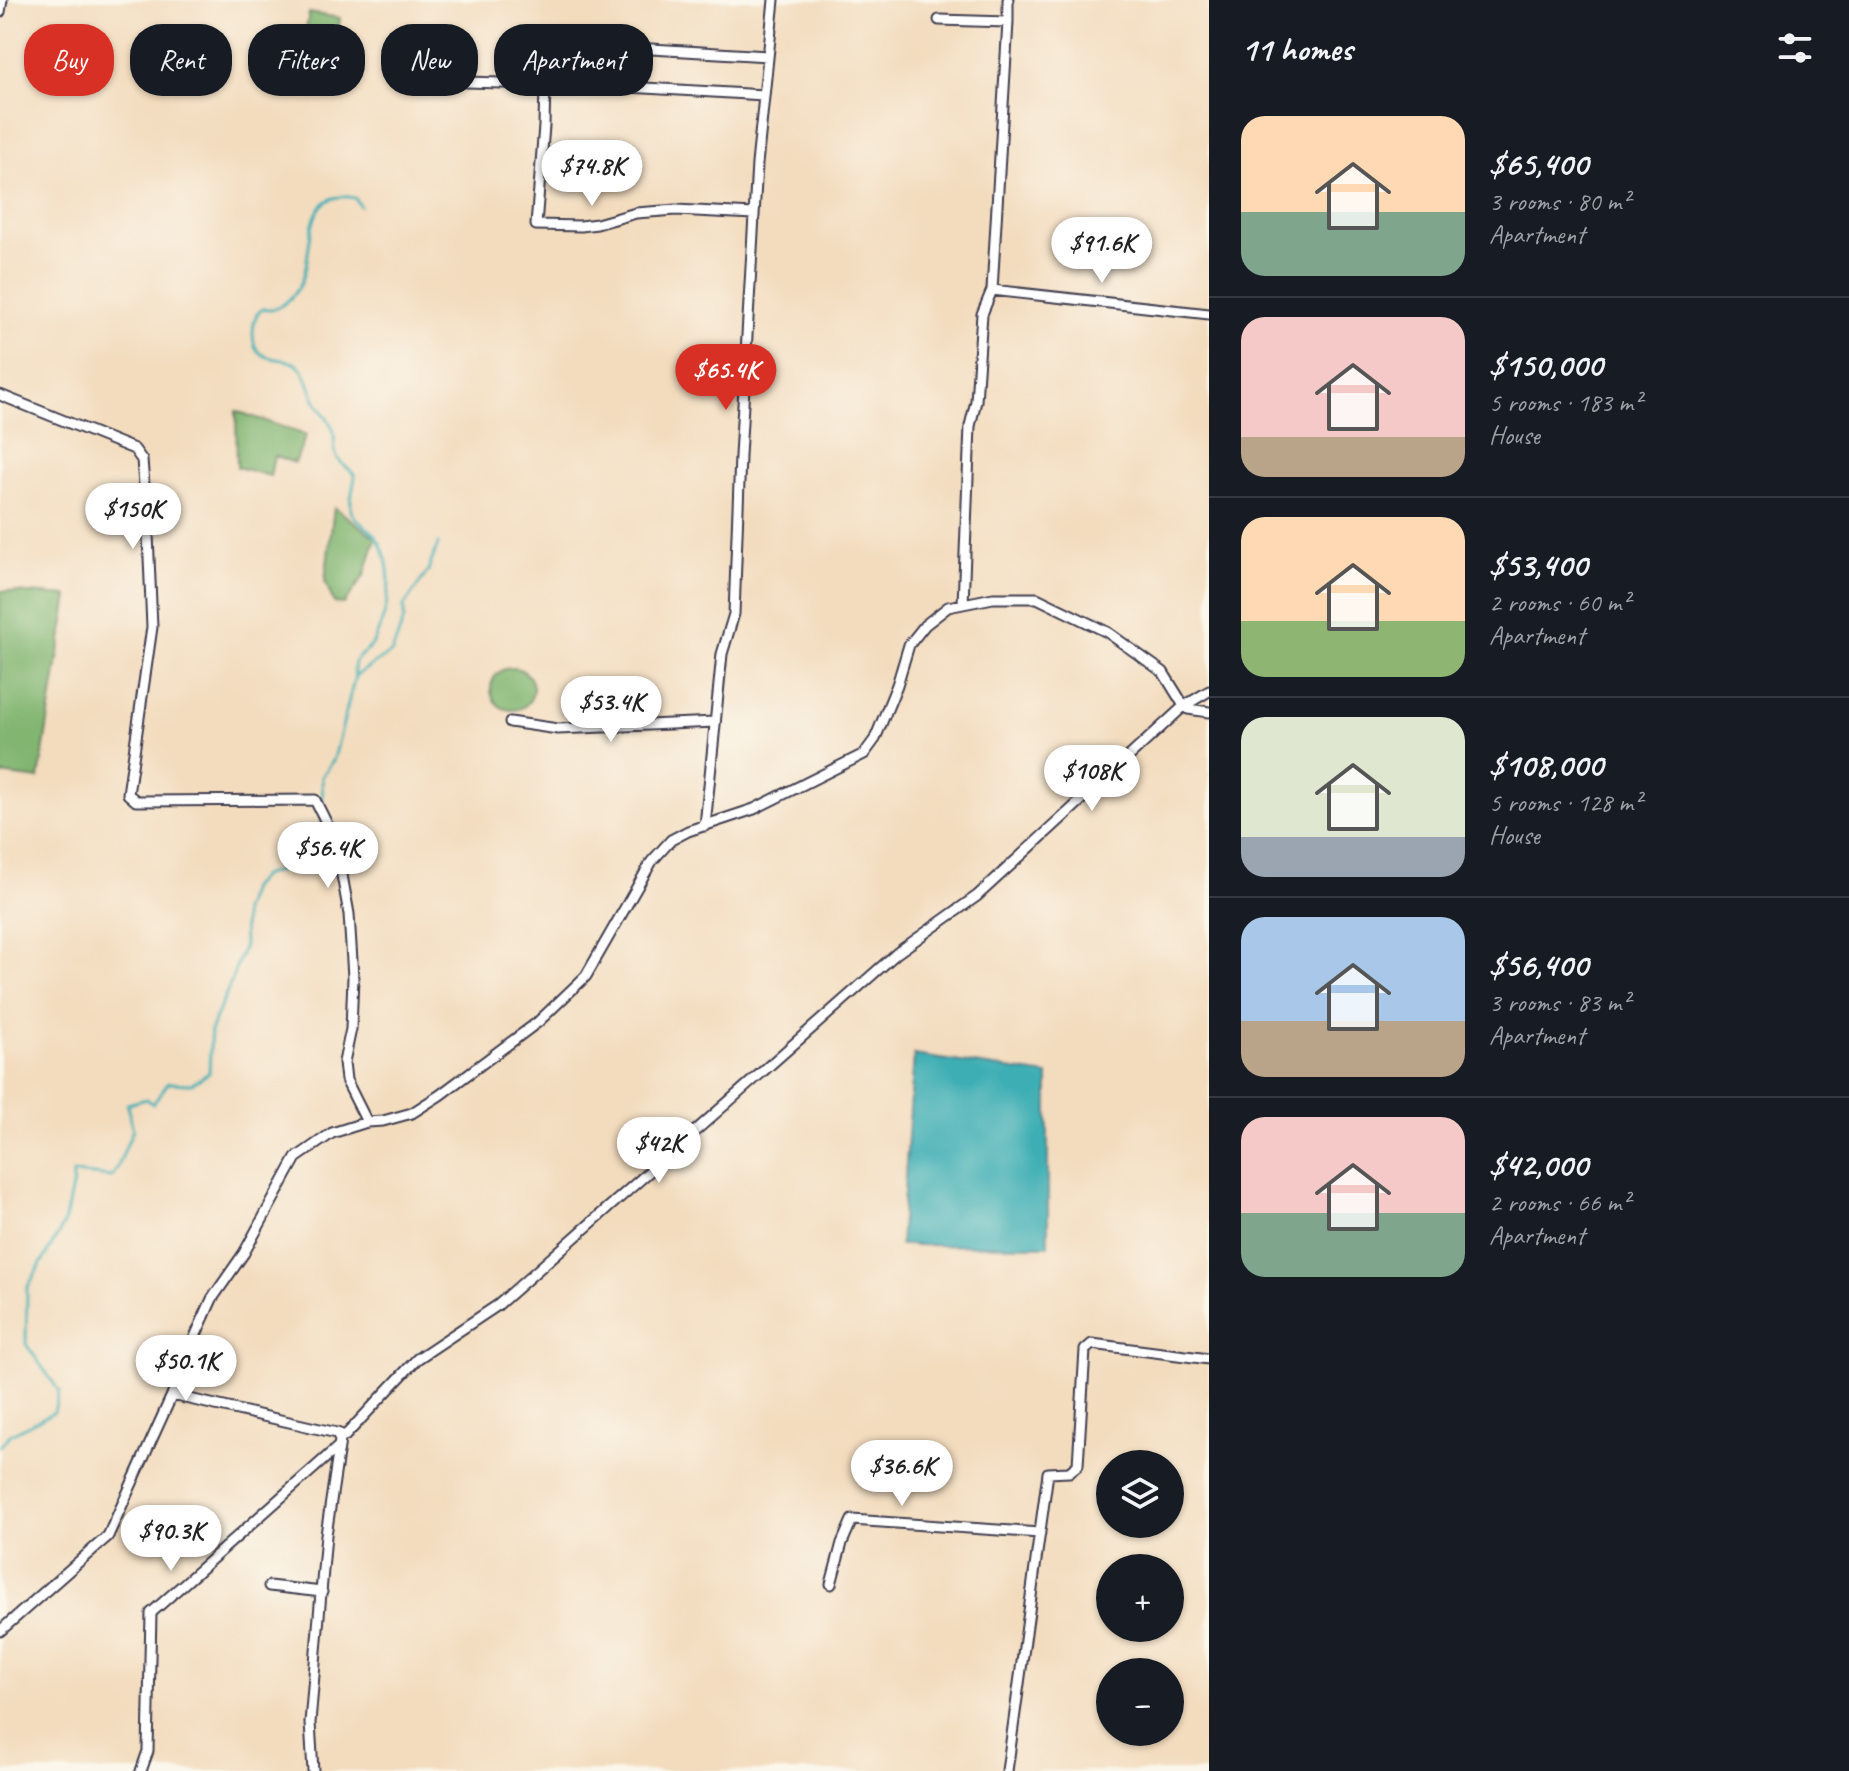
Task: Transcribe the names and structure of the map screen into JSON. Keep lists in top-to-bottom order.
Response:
{
  "page": {
    "heading": "11 homes",
    "chip": [
      "Buy",
      "Rent",
      "Filters",
      "New",
      "Apartment"
    ],
    "list": [
      {
        "name": "$65,400",
        "note": "3 rooms · 80 m² · Apartment"
      },
      {
        "name": "$150,000",
        "note": "5 rooms · 183 m² · House"
      },
      {
        "name": "$53,400",
        "note": "2 rooms · 60 m² · Apartment"
      },
      {
        "name": "$108,000",
        "note": "5 rooms · 128 m² · House"
      },
      {
        "name": "$56,400",
        "note": "3 rooms · 83 m² · Apartment"
      },
      {
        "name": "$42,000",
        "note": "2 rooms · 66 m² · Apartment"
      }
    ],
    "price": [
      "$74.8K",
      "$91.6K",
      "$65.4K",
      "$150K",
      "$53.4K",
      "$108K",
      "$56.4K",
      "$42K",
      "$50.1K",
      "$36.6K",
      "$90.3K"
    ],
    "map_buttons": ["+", "−"]
  }
}
